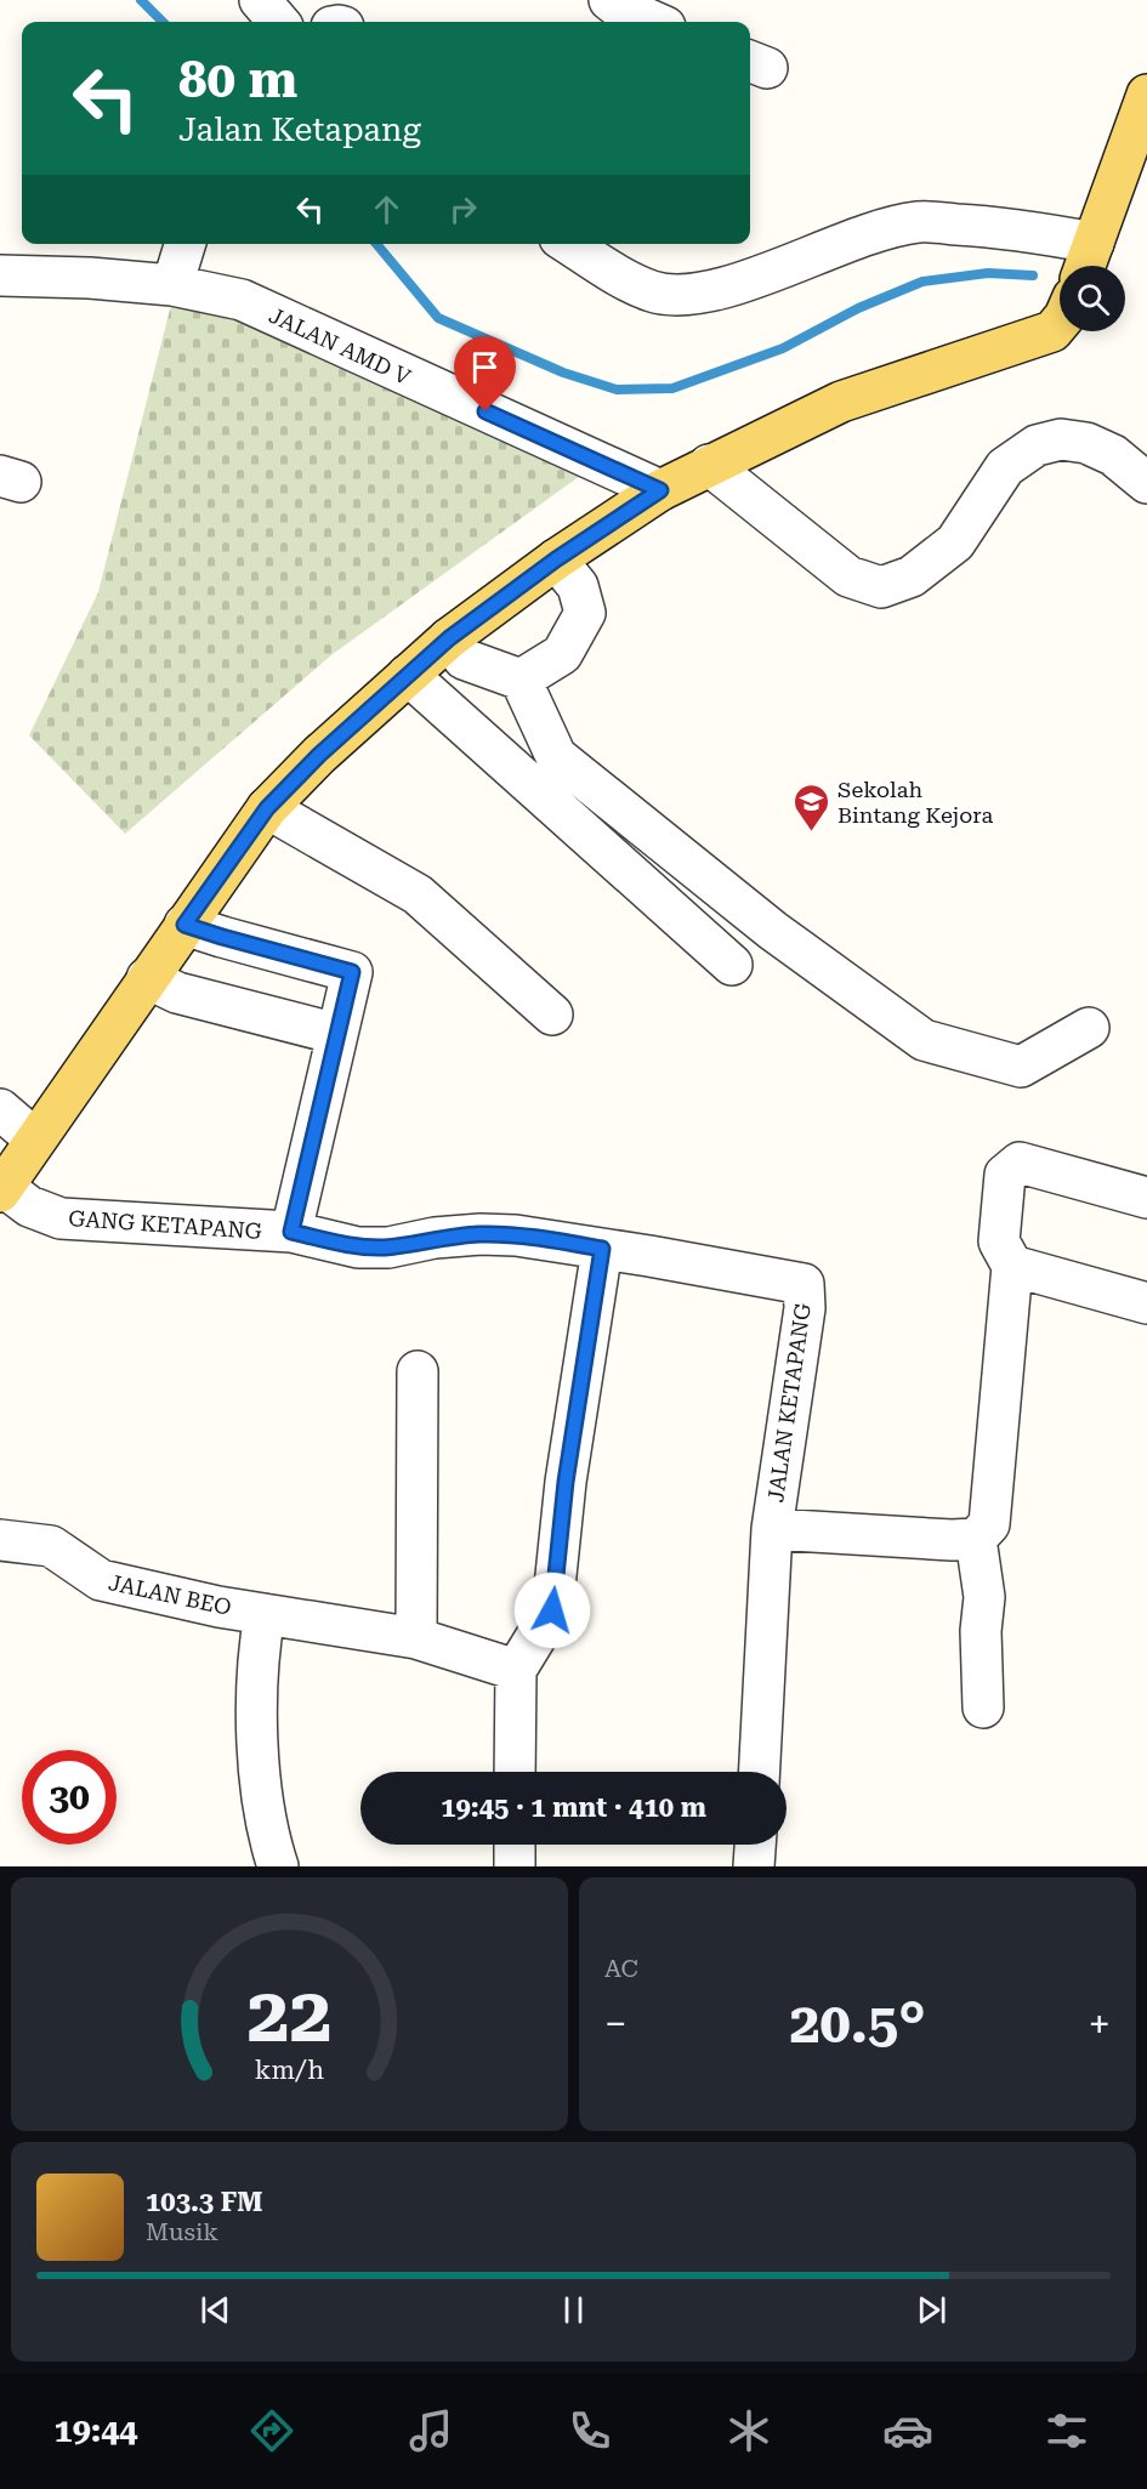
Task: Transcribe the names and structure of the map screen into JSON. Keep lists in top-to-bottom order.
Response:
{
  "streets": {
    "street": [
      "JALAN AMD V",
      "GANG KETAPANG",
      "JALAN KETAPANG",
      "JALAN BEO"
    ]
  },
  "crossings": [
    ["GANG KETAPANG", "JALAN KETAPANG"]
  ],
  "places": {
    "school or university": ["Sekolah Bintang Kejora"]
  },
  "page": {
    "turn": ["80 m", "Jalan Ketapang"],
    "limit": "30",
    "trip": "19:45 · 1 mnt · 410 m",
    "tile": "AC",
    "heat": ["−", "20.5°", "+"],
    "song": ["103.3 FM", "Musik"],
    "tabs": "19:44",
    "gauge": ["22", "km/h"]
  }
}
